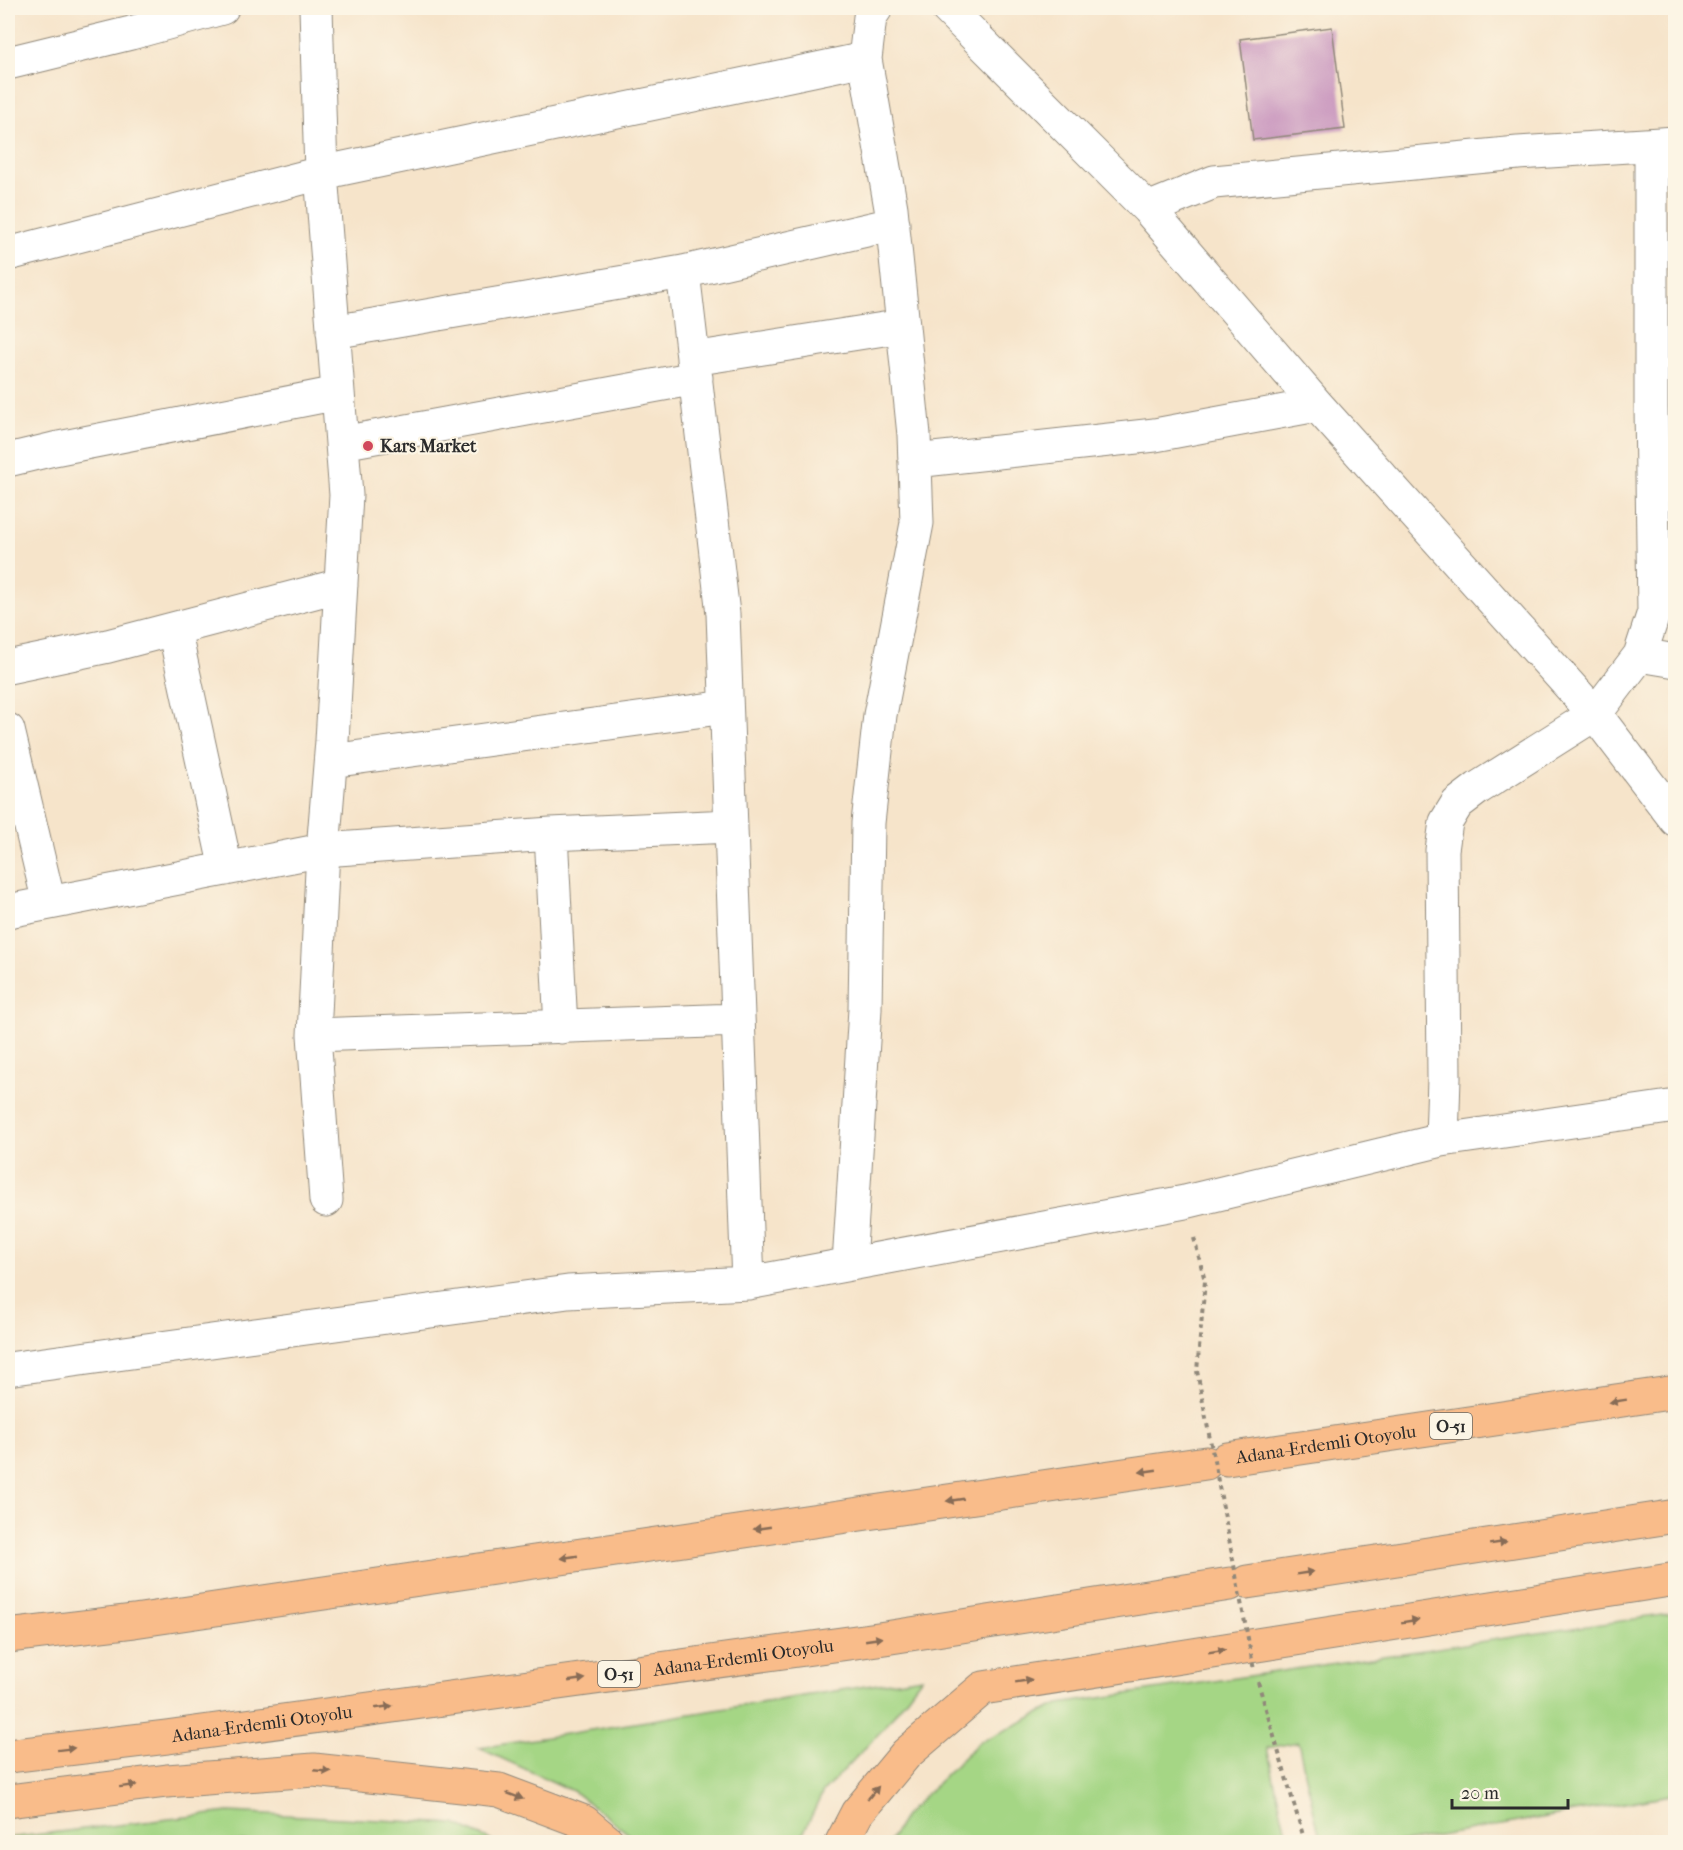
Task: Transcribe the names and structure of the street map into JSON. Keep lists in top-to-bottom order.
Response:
{
  "streets": {
    "highway": ["O-51", "Adana-Erdemli Otoyolu"]
  },
  "places": ["Kars Market"],
  "scale_bar": "20 m"
}
